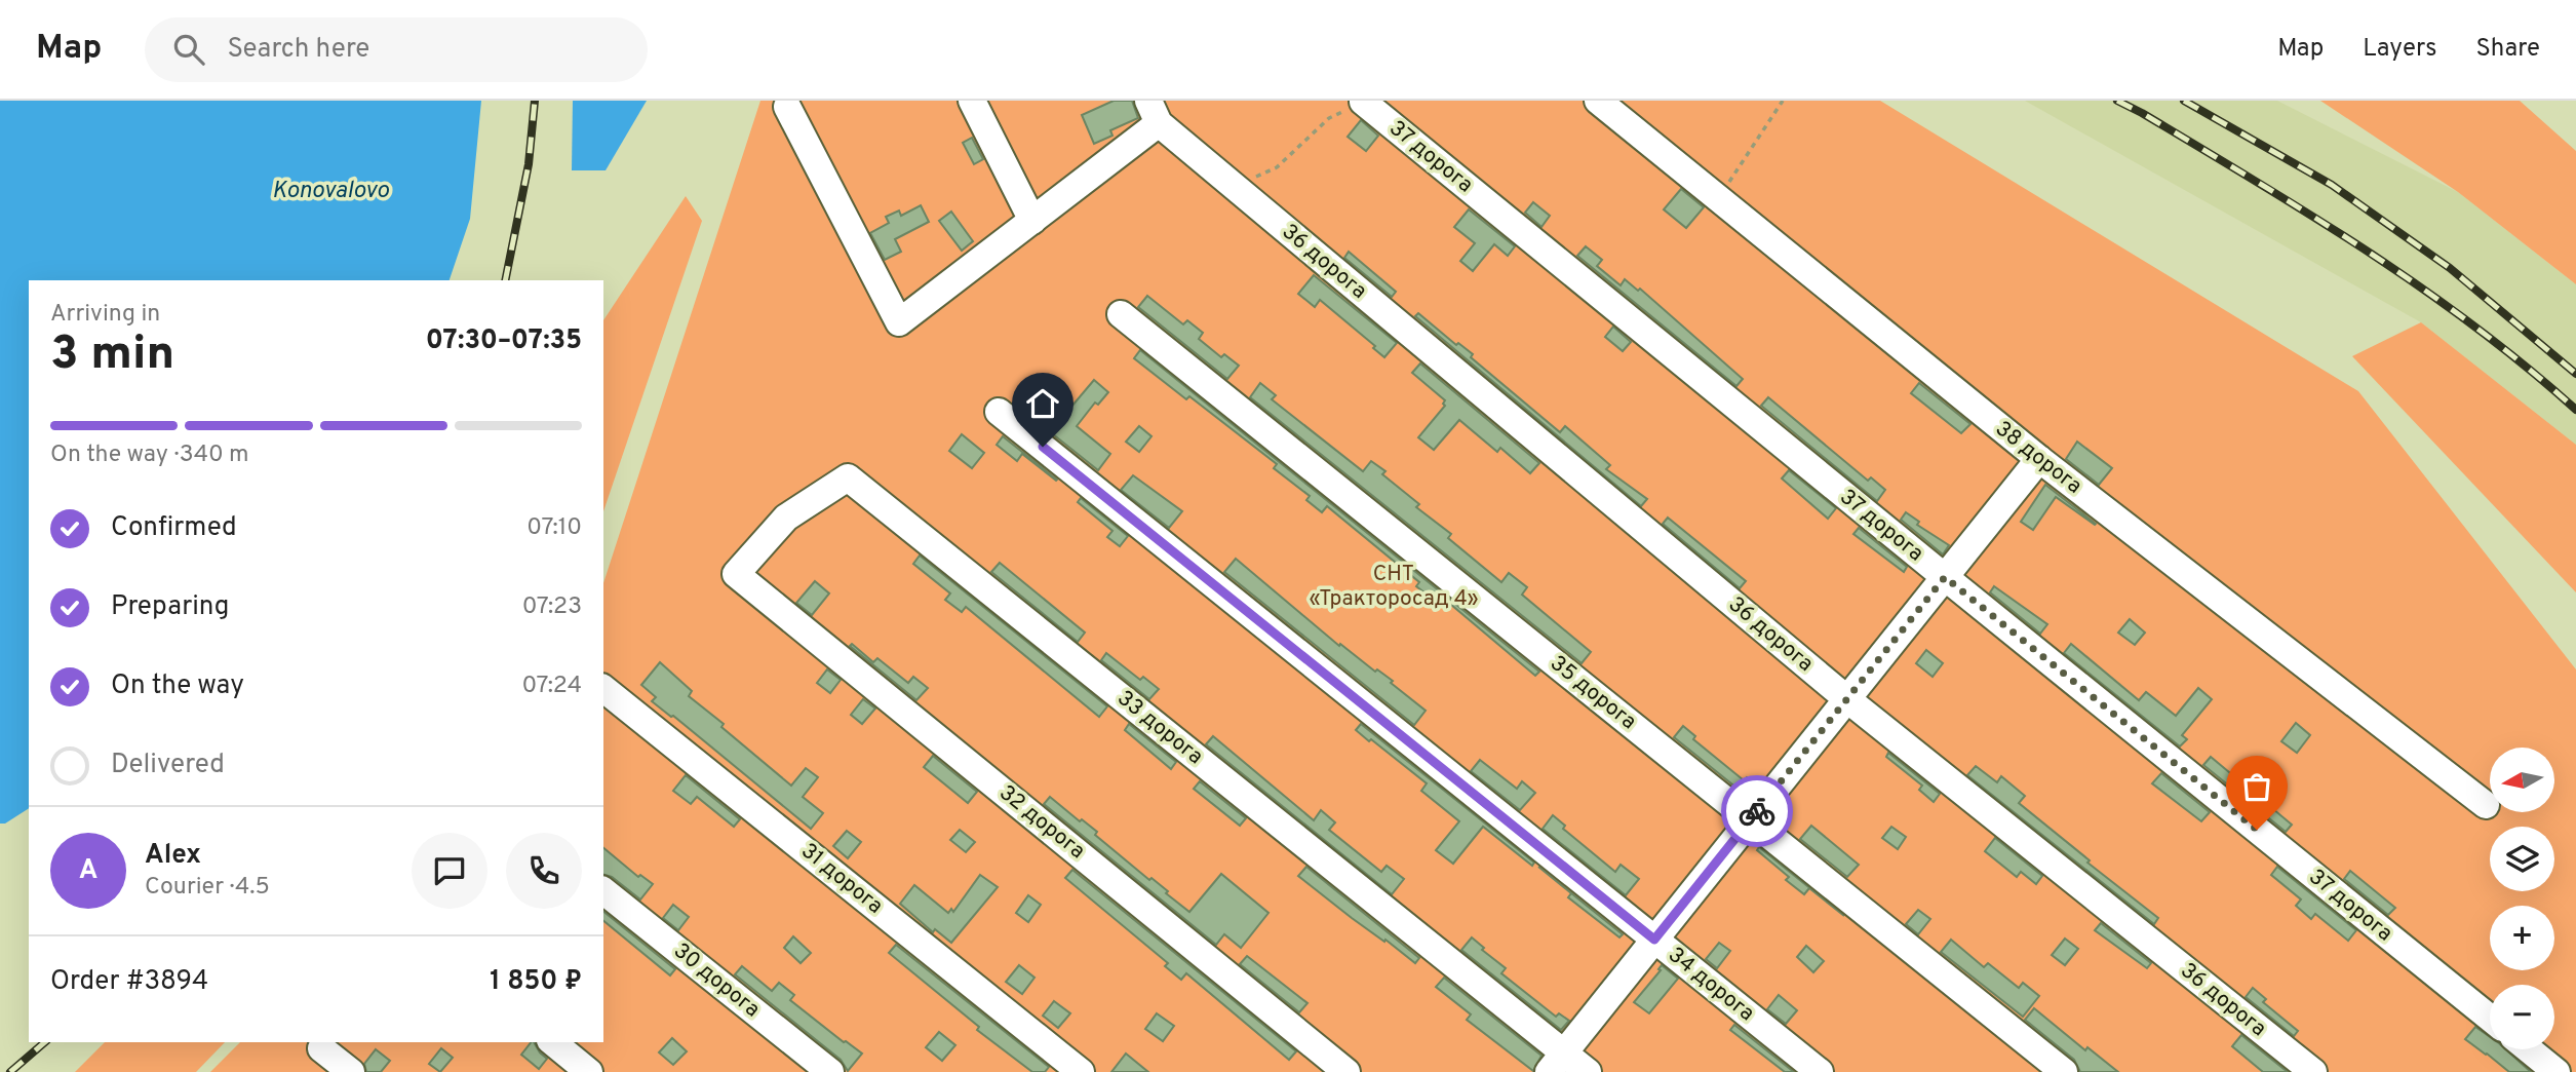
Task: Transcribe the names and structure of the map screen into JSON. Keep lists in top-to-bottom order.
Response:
{
  "streets": {
    "street": [
      "37 дорога",
      "36 дорога",
      "38 дорога",
      "35 дорога",
      "33 дорога",
      "32 дорога",
      "31 дорога",
      "30 дорога",
      "34 дорога"
    ]
  },
  "crossings": [
    ["33 дорога", "32 дорога"]
  ],
  "water": ["Konovalovo"],
  "parks": ["СНТ «Тракторосад 4»"],
  "north": "left",
  "page": {
    "header": "Map",
    "search": "Search here",
    "nav": ["Map", "Layers", "Share"],
    "heading": ["3 min", "Arriving in", "07:30–07:35"],
    "panel": [
      "Alex",
      "Courier · 4.5",
      "Order #3894",
      "1 850 ₽"
    ],
    "bar": "On the way · 340 m",
    "list": [
      ["Confirmed", "07:10"],
      ["Preparing", "07:23"],
      ["On the way", "07:24"],
      "Delivered"
    ],
    "map_buttons": ["+", "−"],
    "round": "A"
  }
}
